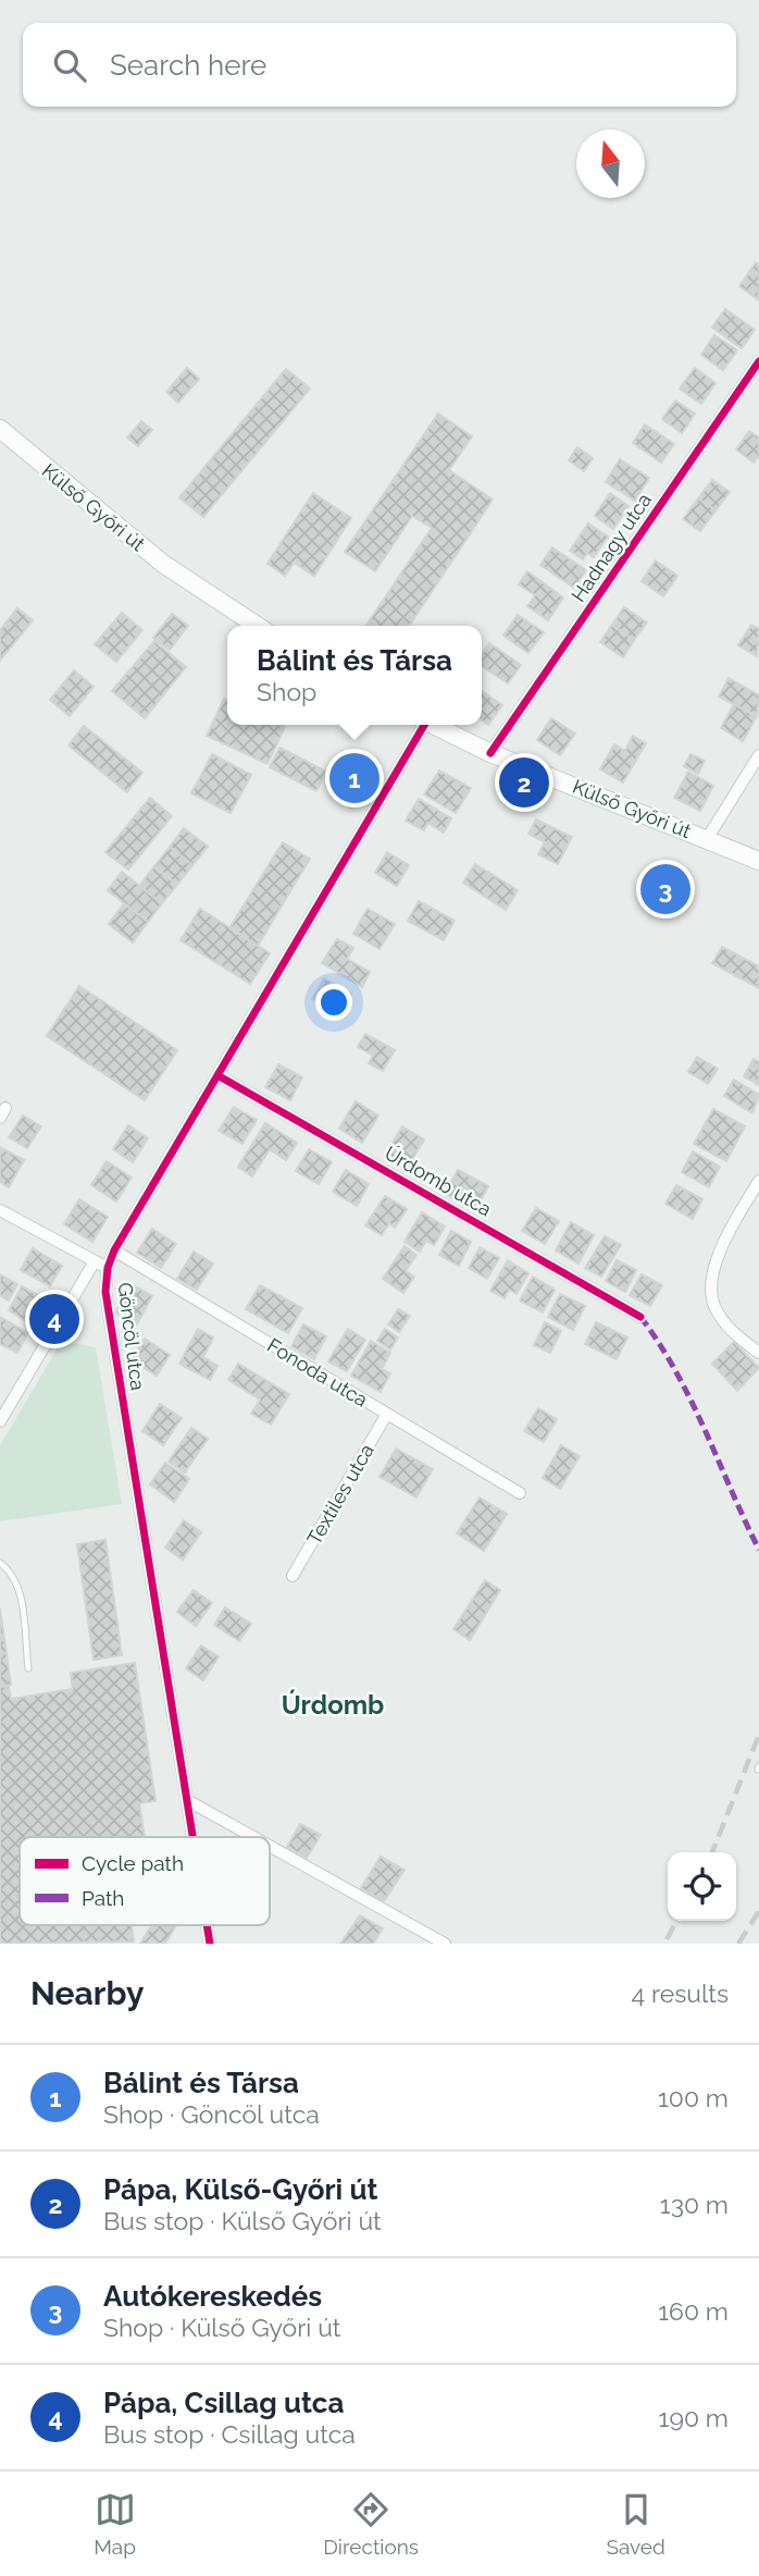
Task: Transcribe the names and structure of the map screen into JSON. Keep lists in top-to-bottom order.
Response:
{
  "streets": {
    "main road": ["Külső Győri út"],
    "street": [
      "Hadnagy utca",
      "Úrdomb utca",
      "Göncöl utca",
      "Fonoda utca",
      "Textiles utca"
    ]
  },
  "crossings": [
    ["Külső Győri út", "Hadnagy utca"],
    ["Úrdomb utca", "Göncöl utca"],
    ["Göncöl utca", "Fonoda utca"],
    ["Fonoda utca", "Textiles utca"]
  ],
  "districts": ["Úrdomb"],
  "legend": ["Cycle path", "Path"],
  "north": "top",
  "page": {
    "search": "Search here",
    "popup": ["Bálint és Társa", "Shop"],
    "pins": [
      "1",
      "2",
      "3",
      "4"
    ],
    "heading": ["Nearby", "4 results"],
    "list": [
      {
        "mark": "1",
        "name": "Bálint és Társa",
        "note": "Shop · Göncöl utca",
        "value": "100 m"
      },
      {
        "mark": "2",
        "name": "Pápa, Külső-Győri út",
        "note": "Bus stop · Külső Győri út",
        "value": "130 m"
      },
      {
        "mark": "3",
        "name": "Autókereskedés",
        "note": "Shop · Külső Győri út",
        "value": "160 m"
      },
      {
        "mark": "4",
        "name": "Pápa, Csillag utca",
        "note": "Bus stop · Csillag utca",
        "value": "190 m"
      }
    ],
    "nav": ["Map", "Directions", "Saved"]
  }
}
